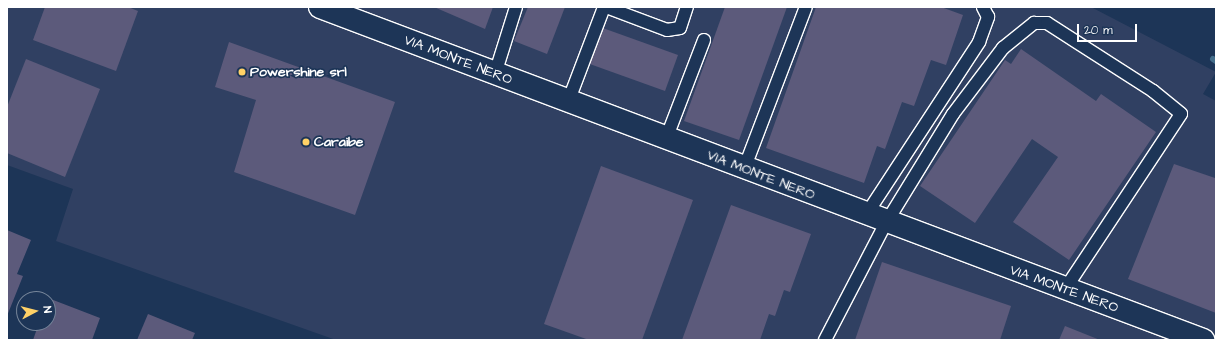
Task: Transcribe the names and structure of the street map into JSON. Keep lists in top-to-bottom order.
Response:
{
  "streets": {
    "street": ["VIA MONTE NERO"]
  },
  "places": ["Powershine srl", "Caraibe"],
  "scale_bar": "20 m",
  "north": "right"
}
